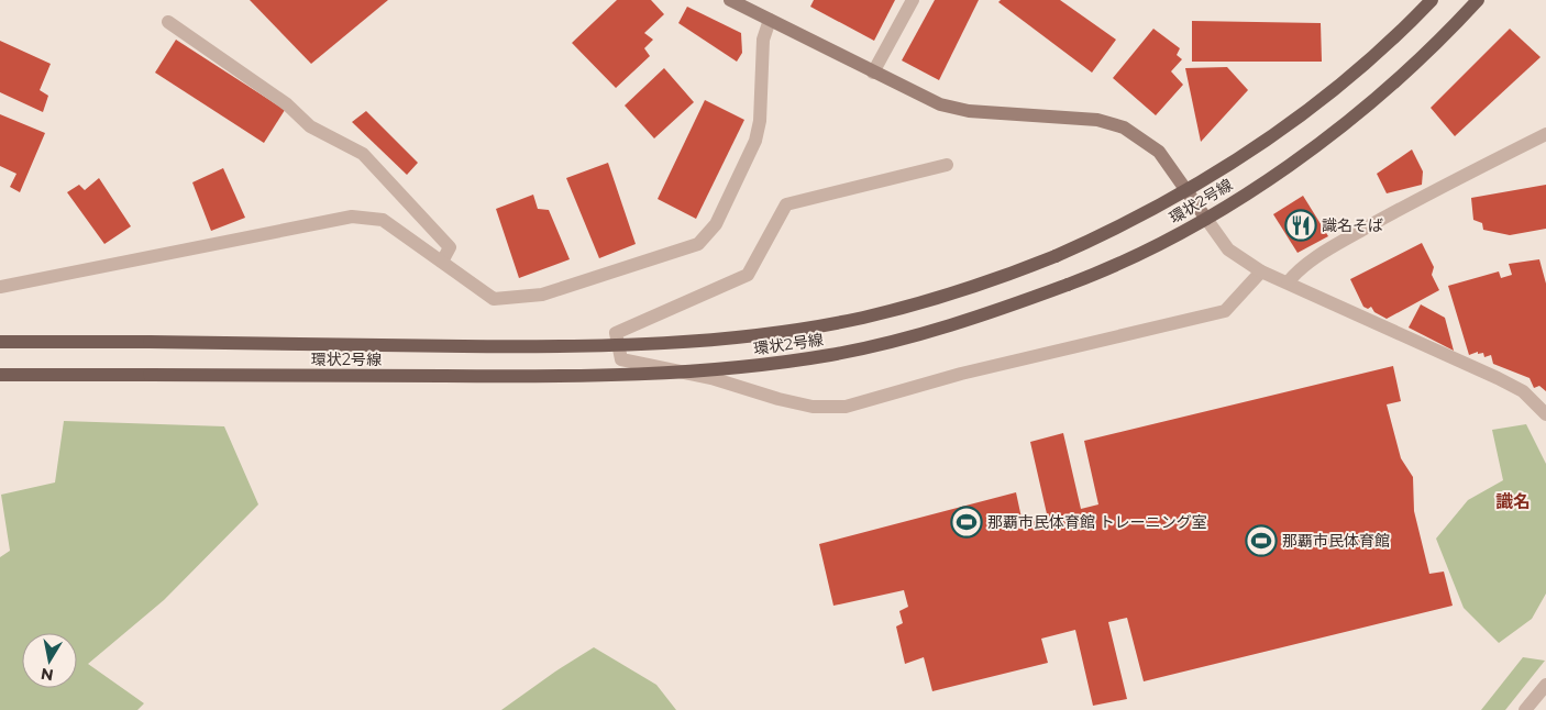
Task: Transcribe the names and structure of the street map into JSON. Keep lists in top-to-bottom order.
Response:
{
  "streets": {
    "main road": ["環状2号線"]
  },
  "districts": ["識名"],
  "places": {
    "restaurant": ["識名そば"],
    "sports": ["那覇市民体育館 トレーニング室", "那覇市民体育館"]
  },
  "north": "bottom"
}
